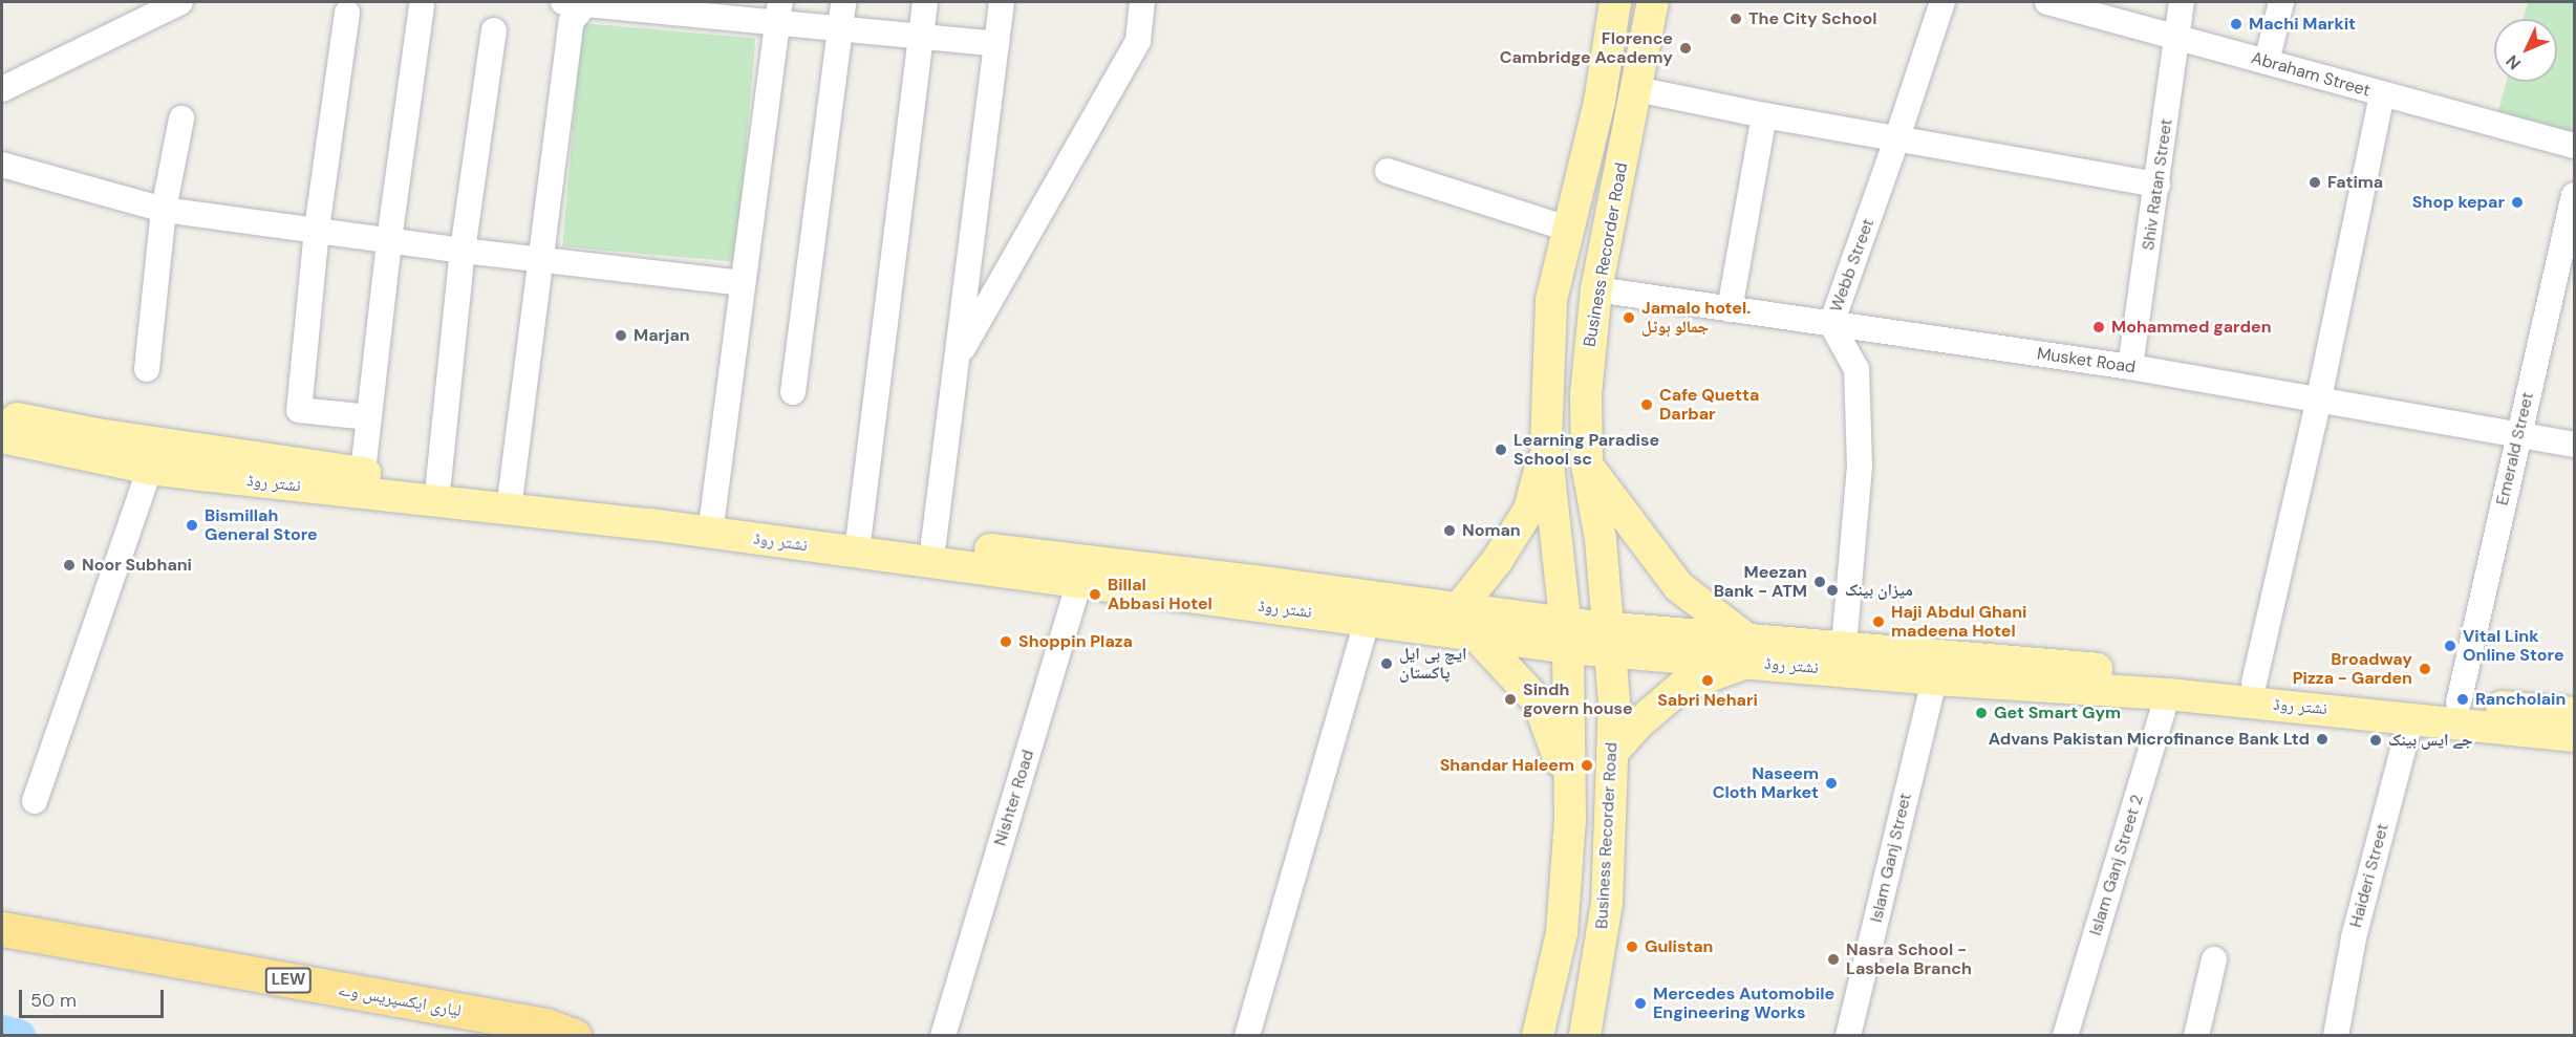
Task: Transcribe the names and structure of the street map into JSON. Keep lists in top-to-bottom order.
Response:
{
  "streets": {
    "highway": ["LEW", "لیاری ایکسپریس وے"],
    "main road": ["Business Recorder Road", "نشتر روڈ"],
    "street": [
      "Abraham Street",
      "Shiv Ratan Street",
      "Webb Street",
      "Musket Road",
      "Emerald Street",
      "Nishter Road",
      "Islam Ganj Street",
      "Islam Ganj Street 2",
      "Haideri Street"
    ]
  },
  "crossings": [
    ["Abraham Street", "Shiv Ratan Street"],
    ["Shiv Ratan Street", "Musket Road"],
    ["Business Recorder Road", "Musket Road"],
    ["Business Recorder Road", "نشتر روڈ"],
    ["Webb Street", "Musket Road"],
    ["Webb Street", "نشتر روڈ"],
    ["Musket Road", "Emerald Street"],
    ["Emerald Street", "نشتر روڈ"],
    ["نشتر روڈ", "Nishter Road"],
    ["نشتر روڈ", "Islam Ganj Street"],
    ["نشتر روڈ", "Islam Ganj Street 2"],
    ["نشتر روڈ", "Haideri Street"]
  ],
  "places": [
    "The City School",
    "Machi Markit",
    "Florence Cambridge Academy",
    "Fatima",
    "Shop kepar",
    "Jamalo hotel. جمالو ہوٹل",
    "Mohammed garden",
    "Marjan",
    "Cafe Quetta Darbar",
    "Learning Paradise School sc",
    "Bismillah General Store",
    "Noman",
    "Noor Subhani",
    "Meezan Bank - ATM",
    "میزان بینک",
    "Billal Abbasi Hotel",
    "Haji Abdul Ghani madeena Hotel",
    "Shoppin Plaza",
    "Vital Link Online Store",
    "ایچ بی ایل پاکستان",
    "Broadway Pizza - Garden",
    "Sabri Nehari",
    "Sindh govern house",
    "Rancholain",
    "Get Smart Gym",
    "Advans Pakistan Microfinance Bank Ltd",
    "جے ایس بینک",
    "Shandar Haleem",
    "Naseem Cloth Market",
    "Gulistan",
    "Nasra School - Lasbela Branch",
    "Mercedes Automobile Engineering Works"
  ],
  "scale_bar": "50 m",
  "north": "bottom left"
}
